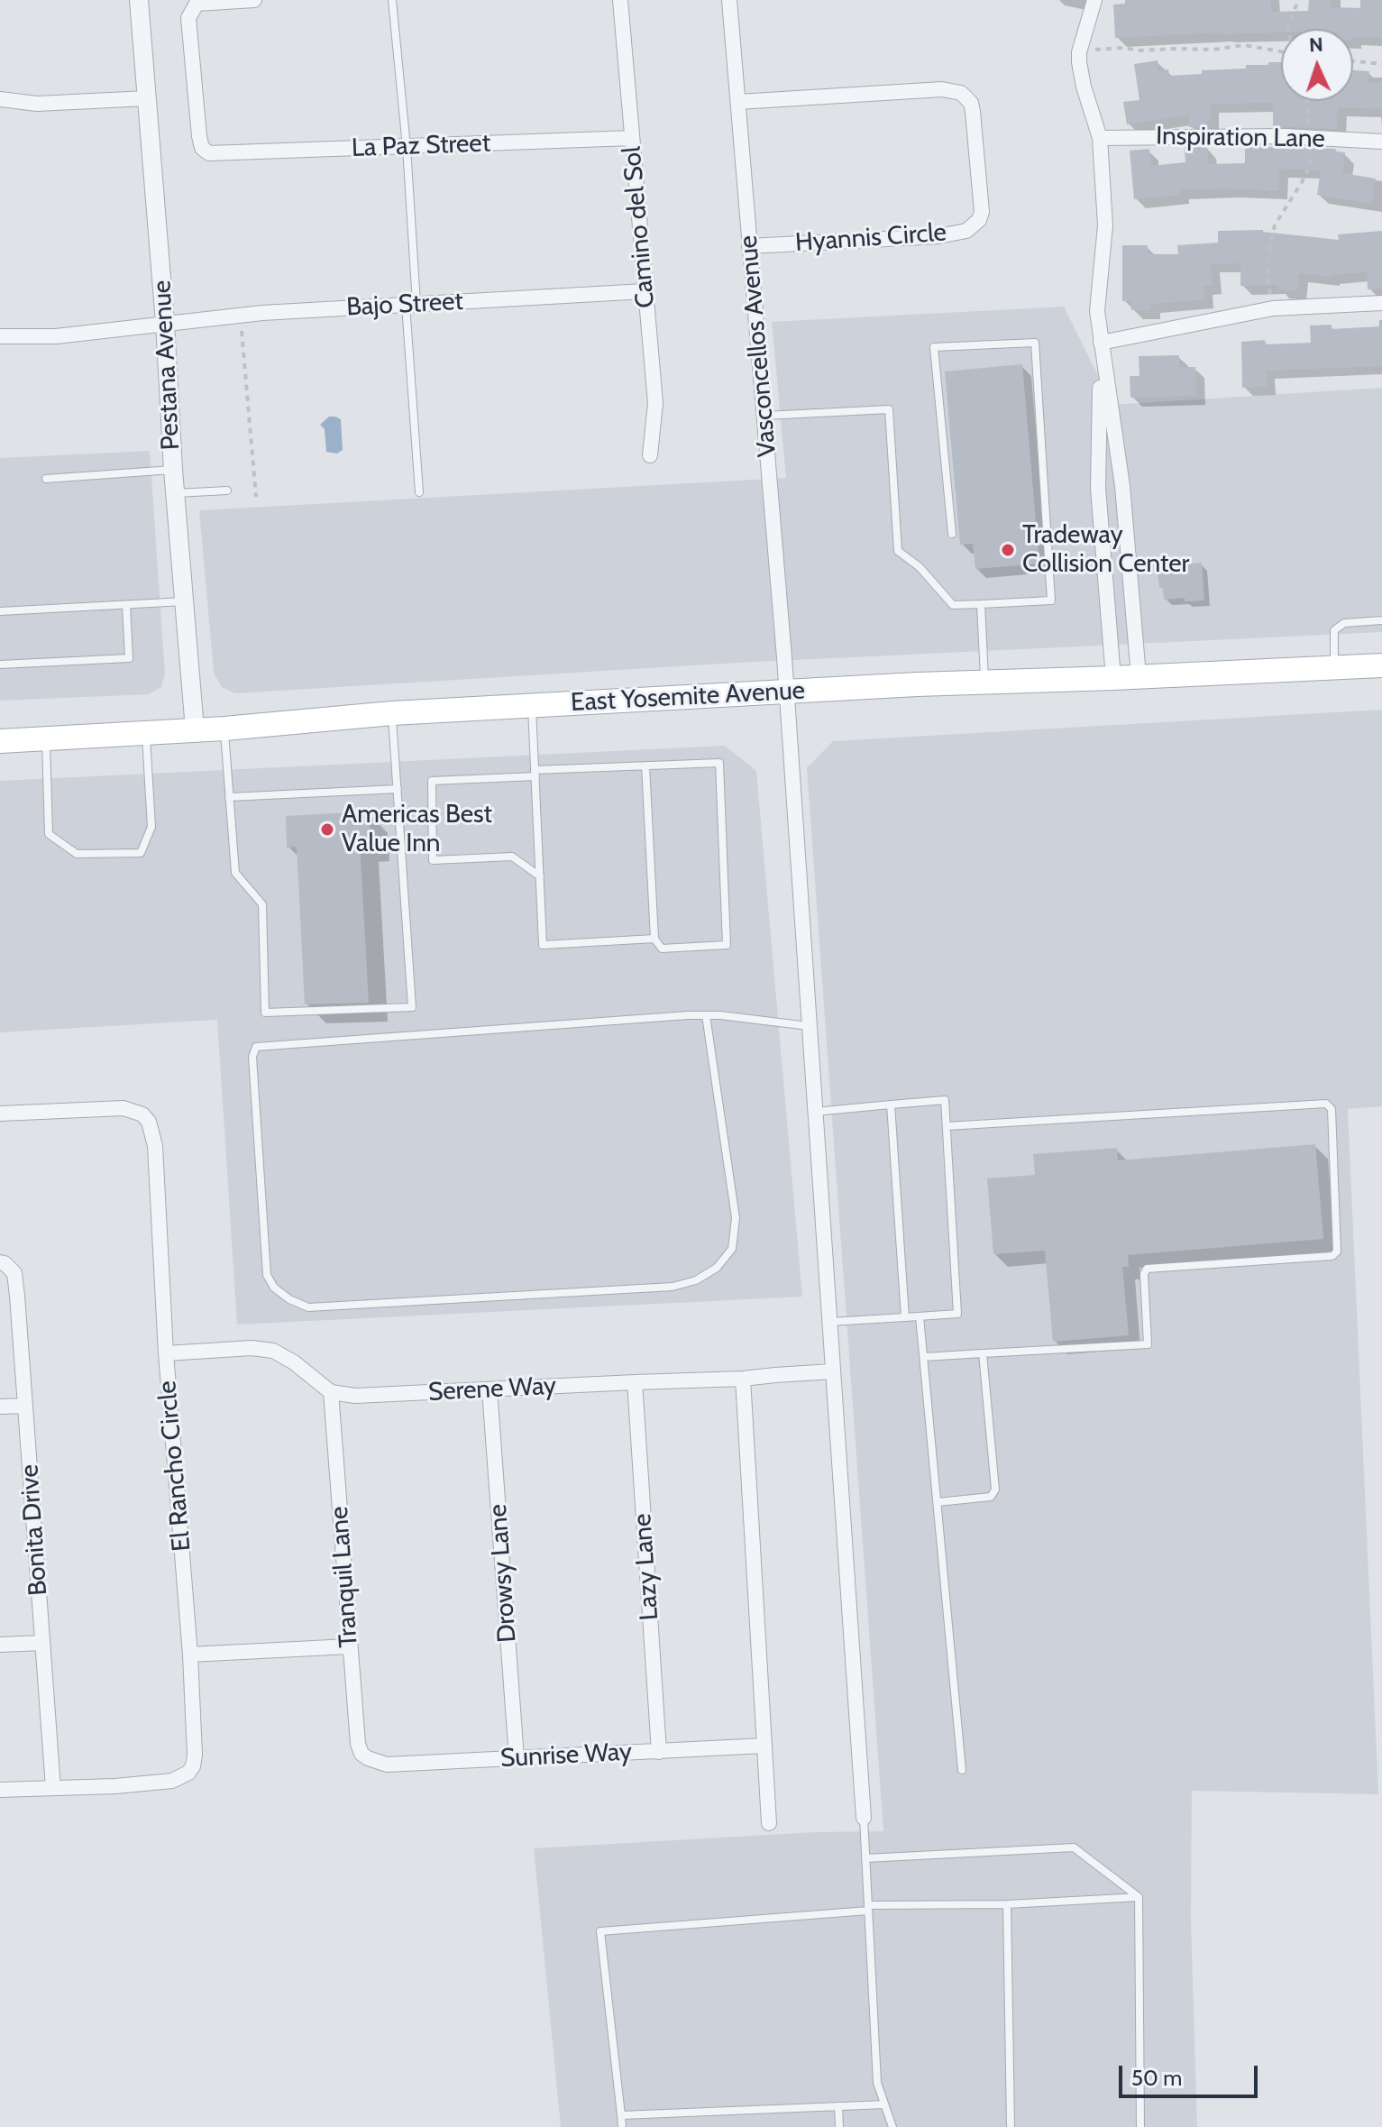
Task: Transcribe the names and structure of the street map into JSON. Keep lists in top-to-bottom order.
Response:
{
  "streets": {
    "main road": ["East Yosemite Avenue"],
    "street": [
      "Inspiration Lane",
      "La Paz Street",
      "Camino del Sol",
      "Hyannis Circle",
      "Bajo Street",
      "Vasconcellos Avenue",
      "Pestana Avenue",
      "Serene Way",
      "El Rancho Circle",
      "Bonita Drive",
      "Lazy Lane",
      "Drowsy Lane",
      "Tranquil Lane",
      "Sunrise Way"
    ]
  },
  "crossings": [
    ["La Paz Street", "Camino del Sol"],
    ["Camino del Sol", "Bajo Street"],
    ["Hyannis Circle", "Vasconcellos Avenue"],
    ["Bajo Street", "Pestana Avenue"],
    ["Vasconcellos Avenue", "East Yosemite Avenue"],
    ["Vasconcellos Avenue", "Serene Way"],
    ["Pestana Avenue", "East Yosemite Avenue"],
    ["Serene Way", "Lazy Lane"],
    ["Serene Way", "Drowsy Lane"],
    ["Serene Way", "Tranquil Lane"],
    ["El Rancho Circle", "Bonita Drive"],
    ["Lazy Lane", "Sunrise Way"],
    ["Drowsy Lane", "Sunrise Way"],
    ["Tranquil Lane", "Sunrise Way"]
  ],
  "places": ["Tradeway Collision Center", "Americas Best Value Inn"],
  "scale_bar": "50 m",
  "north": "top"
}
